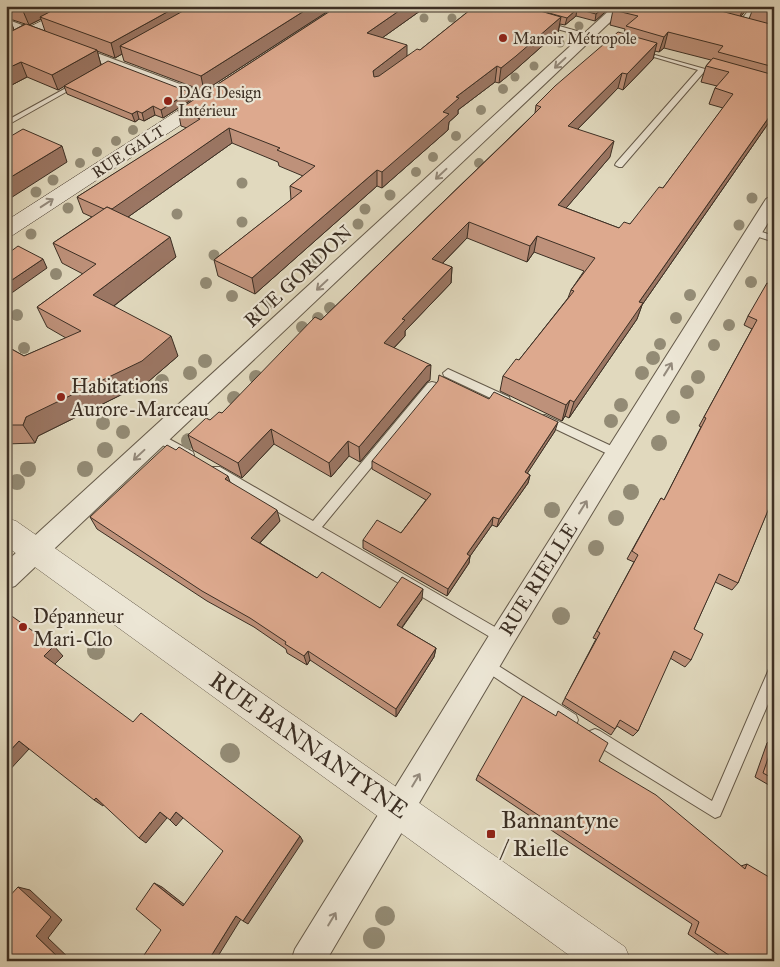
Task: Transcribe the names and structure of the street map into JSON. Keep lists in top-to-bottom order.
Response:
{
  "streets": {
    "street": [
      "RUE GALT",
      "RUE GORDON",
      "RUE RIELLE",
      "RUE BANNANTYNE"
    ]
  },
  "crossings": [
    ["RUE GORDON", "RUE BANNANTYNE"],
    ["RUE RIELLE", "RUE BANNANTYNE"]
  ],
  "one_way": ["RUE GORDON", "RUE RIELLE"],
  "places": {
    "other": [
      "Manoir Métropole",
      "DAG Design Intérieur",
      "Habitations Aurore-Marceau",
      "Dépanneur Mari-Clo"
    ],
    "transit": ["Bannantyne / Rielle"]
  }
}
